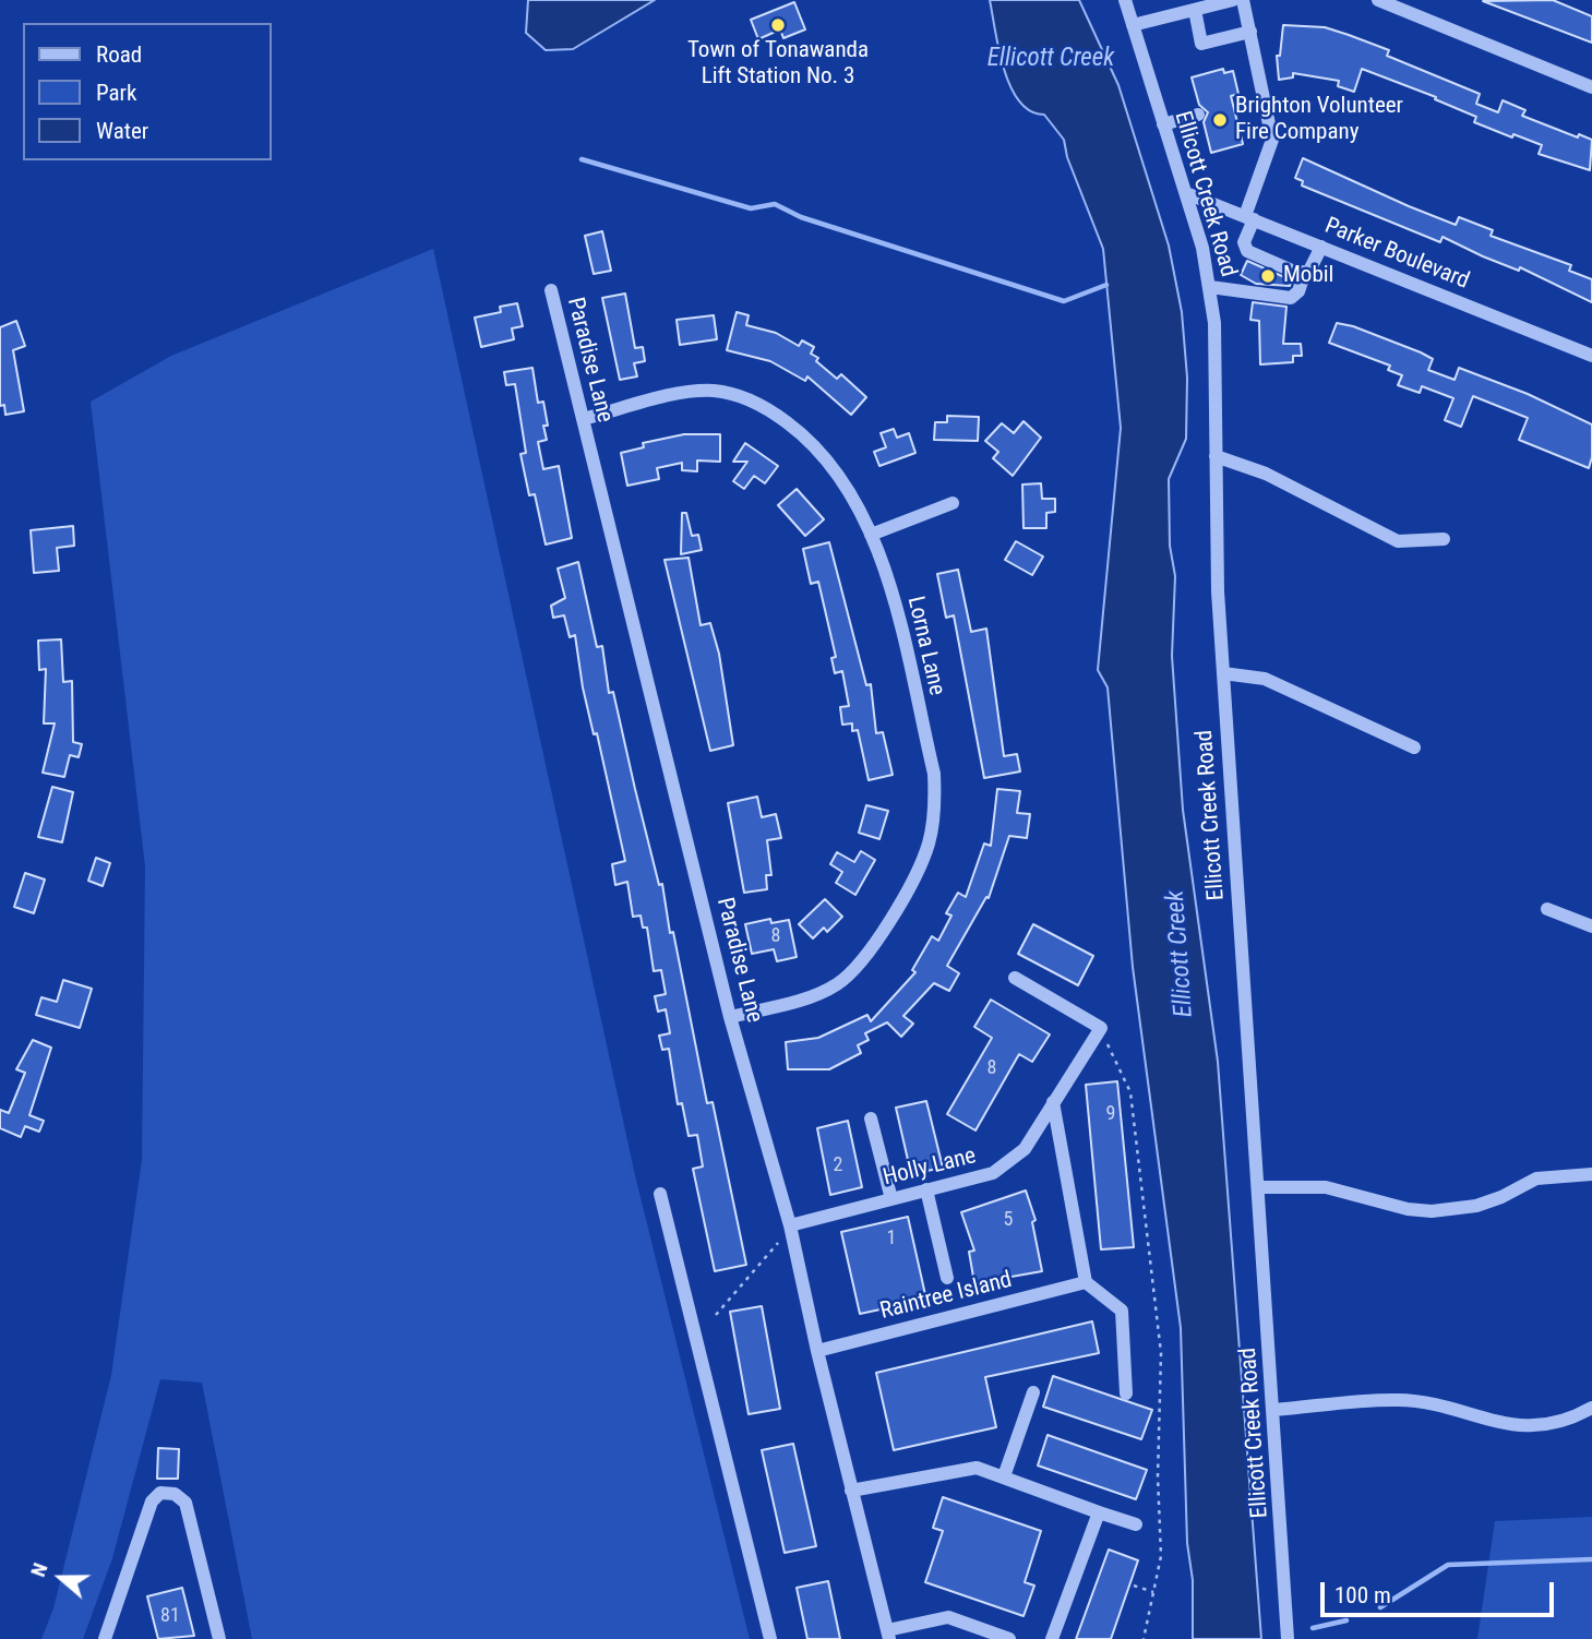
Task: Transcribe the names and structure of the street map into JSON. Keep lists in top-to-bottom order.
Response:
{
  "streets": {
    "street": [
      "Ellicott Creek Road",
      "Parker Boulevard",
      "Paradise Lane",
      "Lorna Lane",
      "Holly Lane",
      "Raintree Island"
    ]
  },
  "crossings": [
    ["Ellicott Creek Road", "Parker Boulevard"],
    ["Paradise Lane", "Lorna Lane"],
    ["Paradise Lane", "Holly Lane"],
    ["Paradise Lane", "Raintree Island"]
  ],
  "water": ["Ellicott Creek"],
  "places": ["Town of Tonawanda Lift Station No. 3", "Brighton Volunteer Fire Company", "Mobil"],
  "house_numbers": [
    "8",
    "8",
    "9",
    "2",
    "5",
    "1",
    "81"
  ],
  "legend": ["Road", "Park", "Water"],
  "scale_bar": "100 m",
  "north": "left"
}
